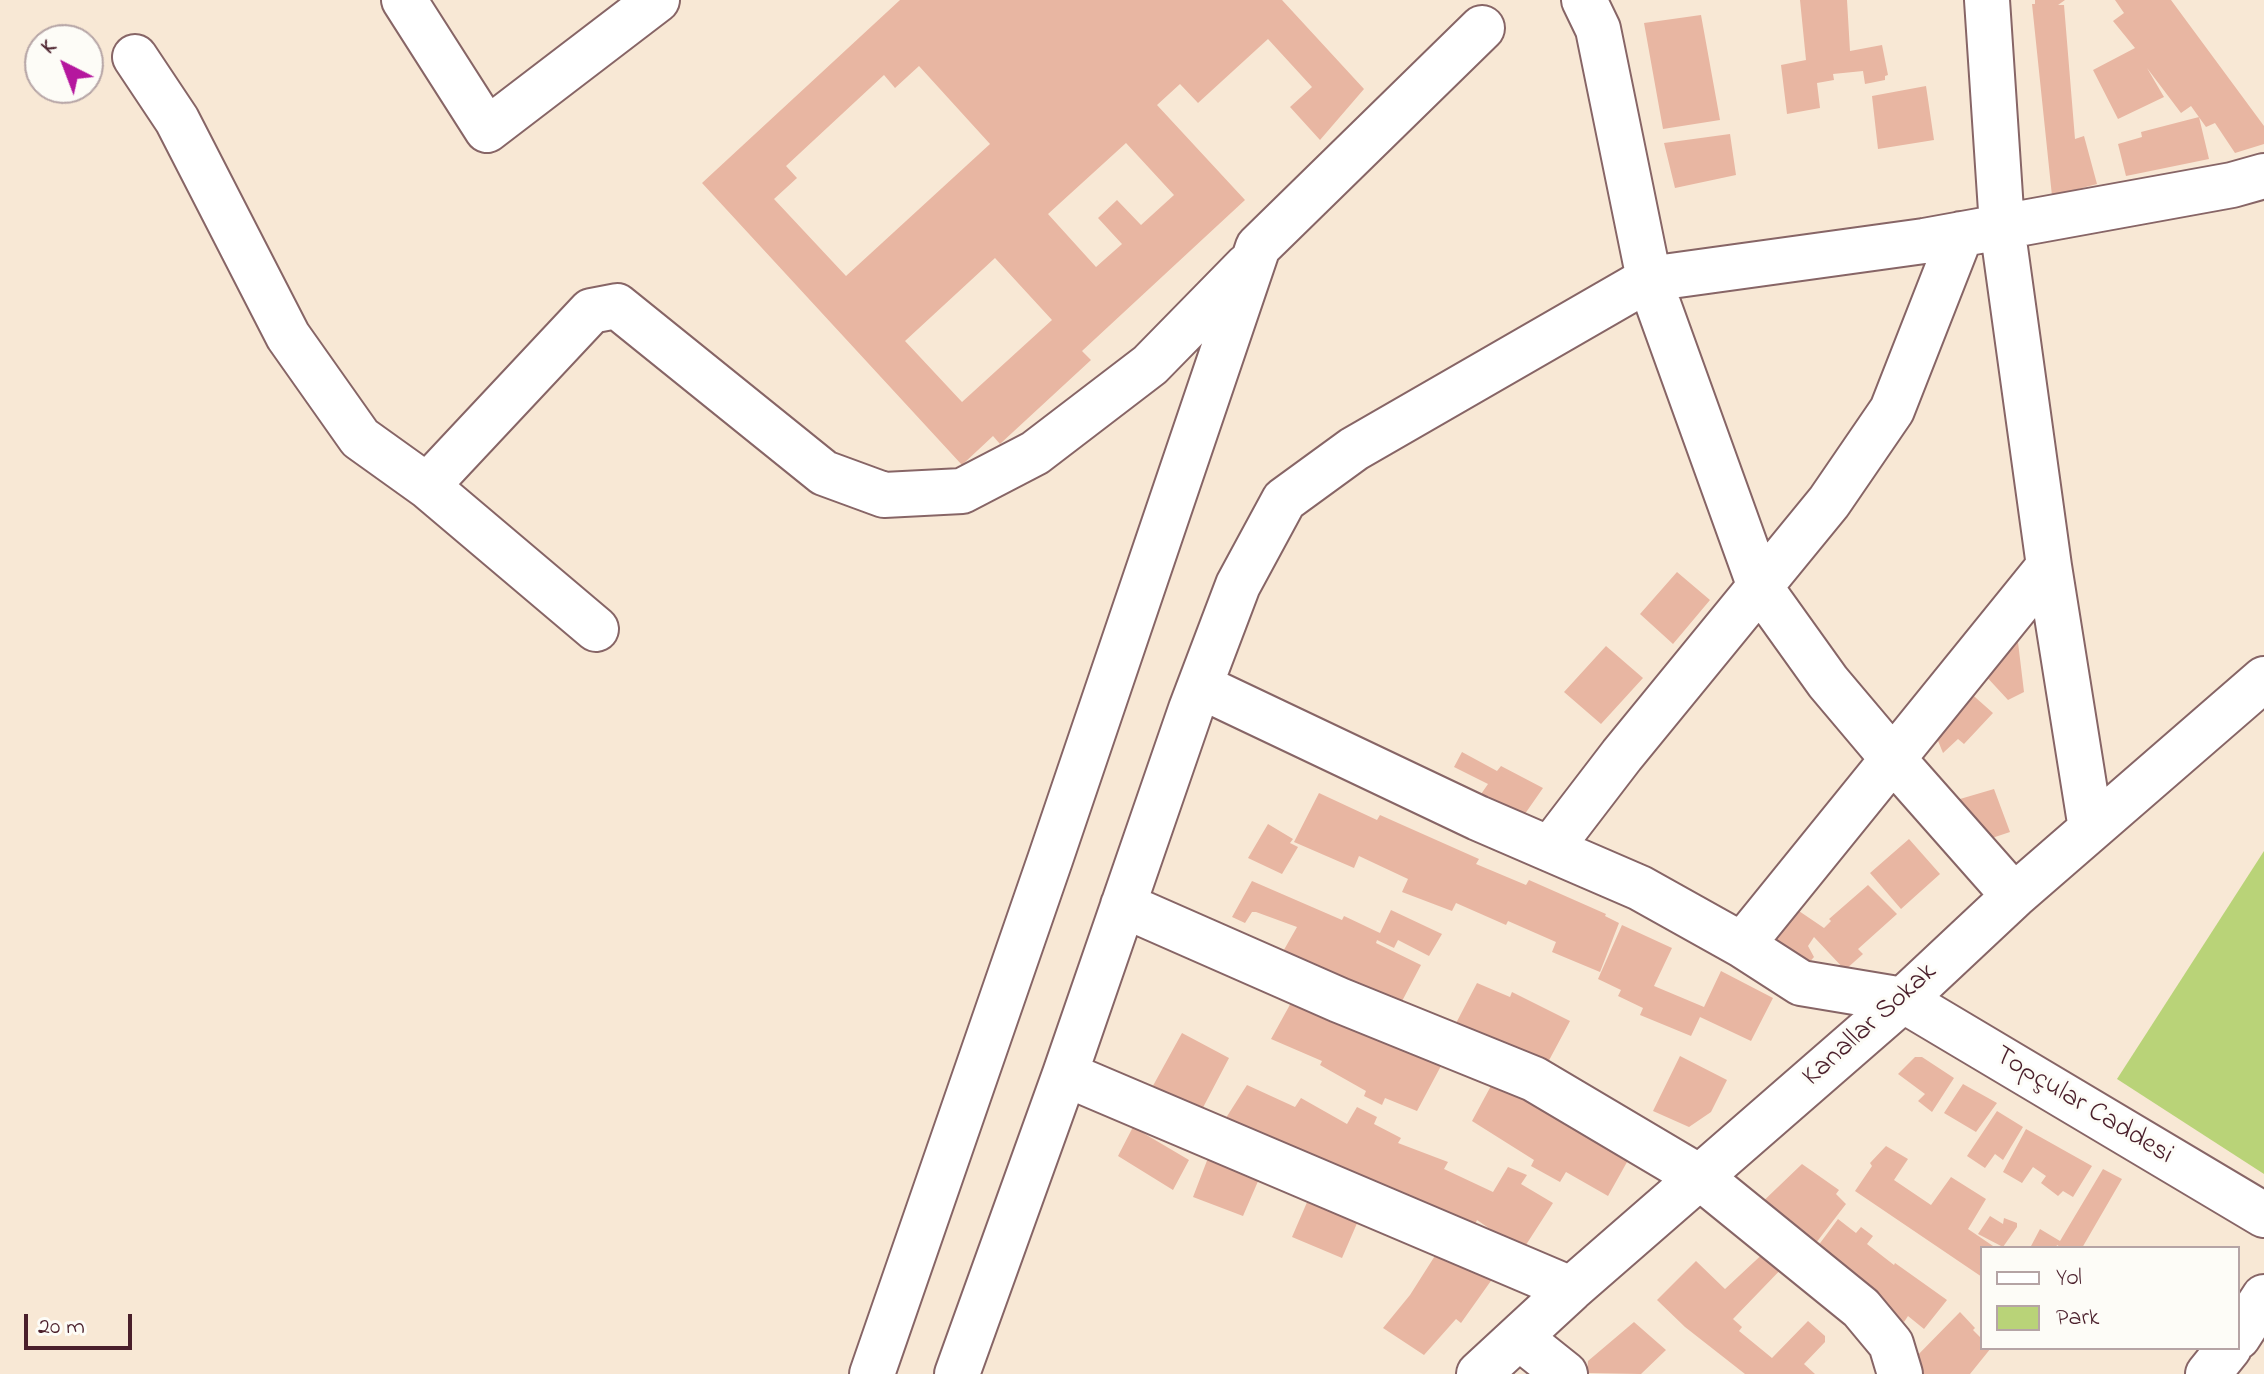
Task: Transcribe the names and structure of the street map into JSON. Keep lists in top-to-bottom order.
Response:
{
  "streets": {
    "street": ["Kanallar Sokak", "Topçular Caddesi"]
  },
  "crossings": [
    ["Kanallar Sokak", "Topçular Caddesi"]
  ],
  "legend": ["Yol", "Park"],
  "scale_bar": "20 m",
  "north": "top left"
}
